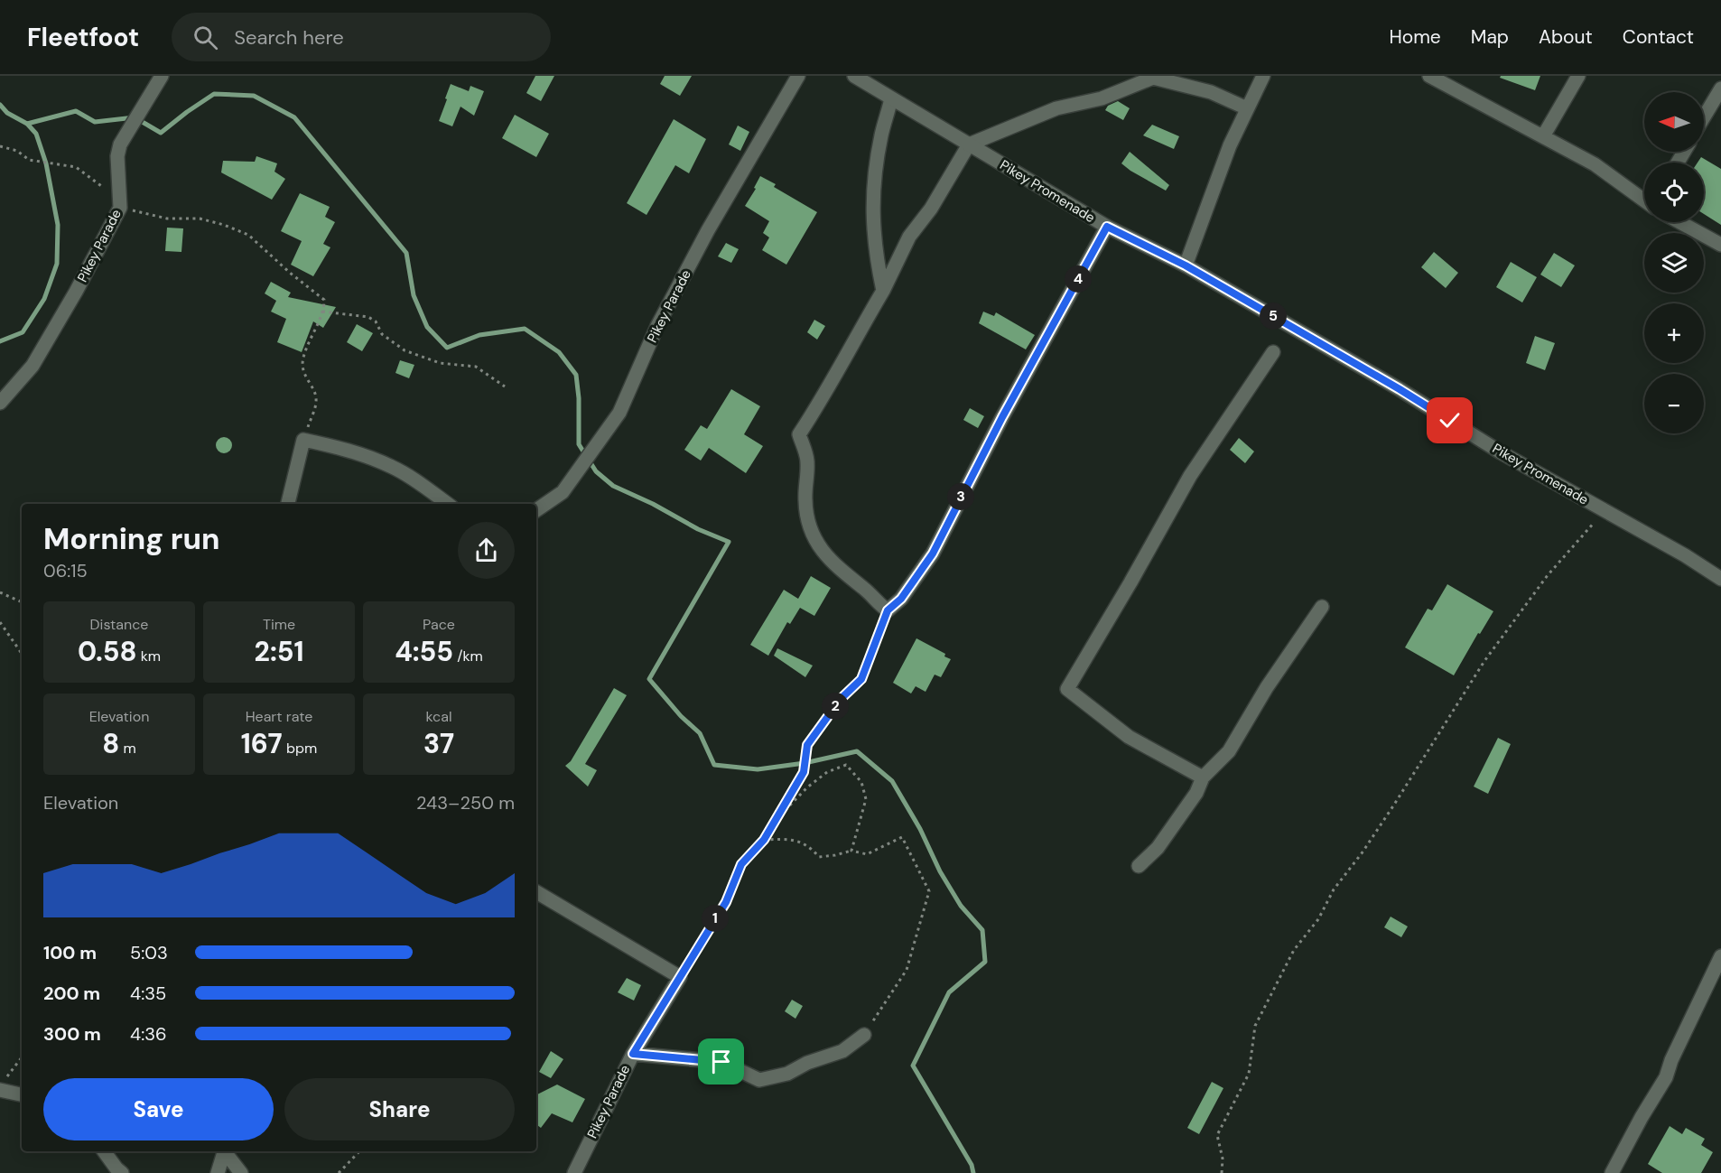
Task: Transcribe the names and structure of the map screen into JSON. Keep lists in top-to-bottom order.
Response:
{
  "streets": {
    "street": ["Pikey Promenade", "Pikey Parade"]
  },
  "north": "left",
  "page": {
    "header": "Fleetfoot",
    "search": "Search here",
    "nav": [
      "Home",
      "Map",
      "About",
      "Contact"
    ],
    "map_buttons": ["+", "−"],
    "pins": [
      "4",
      "5",
      "3",
      "2",
      "1"
    ],
    "heading": ["Morning run", "06:15"],
    "stats": [
      ["Distance", "0.58 km"],
      ["Time", "2:51"],
      ["Pace", "4:55 /km"],
      ["Elevation", "8 m"],
      ["Heart rate", "167 bpm"],
      ["kcal", "37"]
    ],
    "chart": ["Elevation", "243–250 m"],
    "list": [
      {
        "name": "100 m",
        "note": "5:03"
      },
      {
        "name": "200 m",
        "note": "4:35"
      },
      {
        "name": "300 m",
        "note": "4:36"
      }
    ],
    "buttons": ["Save", "Share"]
  }
}
